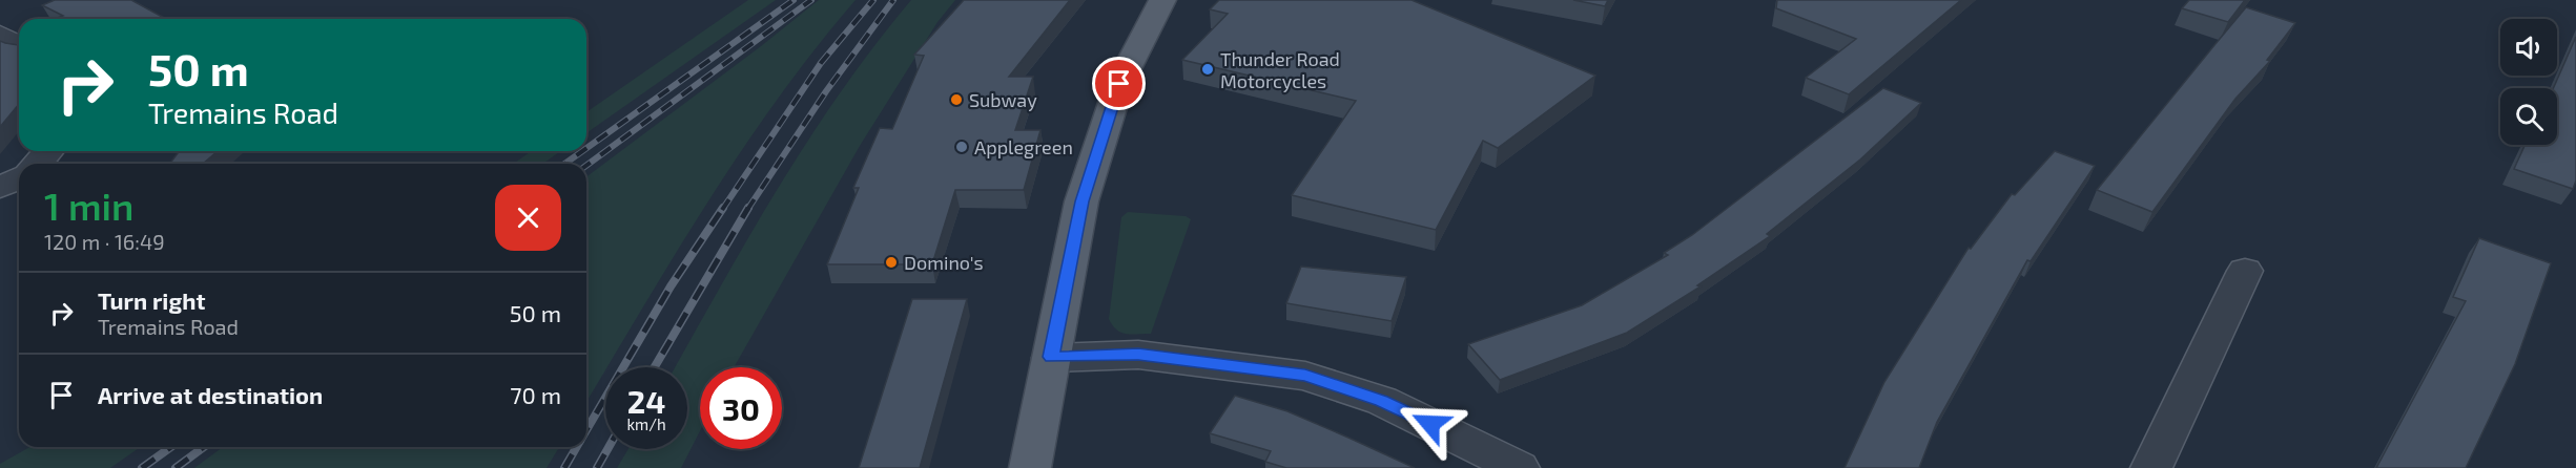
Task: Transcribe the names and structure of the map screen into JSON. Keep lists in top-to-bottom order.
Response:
{
  "places": [
    "Thunder Road Motorcycles",
    "Subway",
    "Applegreen",
    "Domino's"
  ],
  "page": {
    "turn": ["50 m", "Tremains Road"],
    "heading": ["1 min", "120 m · 16:49"],
    "list": [
      {
        "name": "Turn right",
        "note": "Tremains Road",
        "value": "50 m"
      },
      {
        "name": "Arrive at destination",
        "value": "70 m"
      }
    ],
    "speed": "24 km/h",
    "limit": "30"
  }
}
